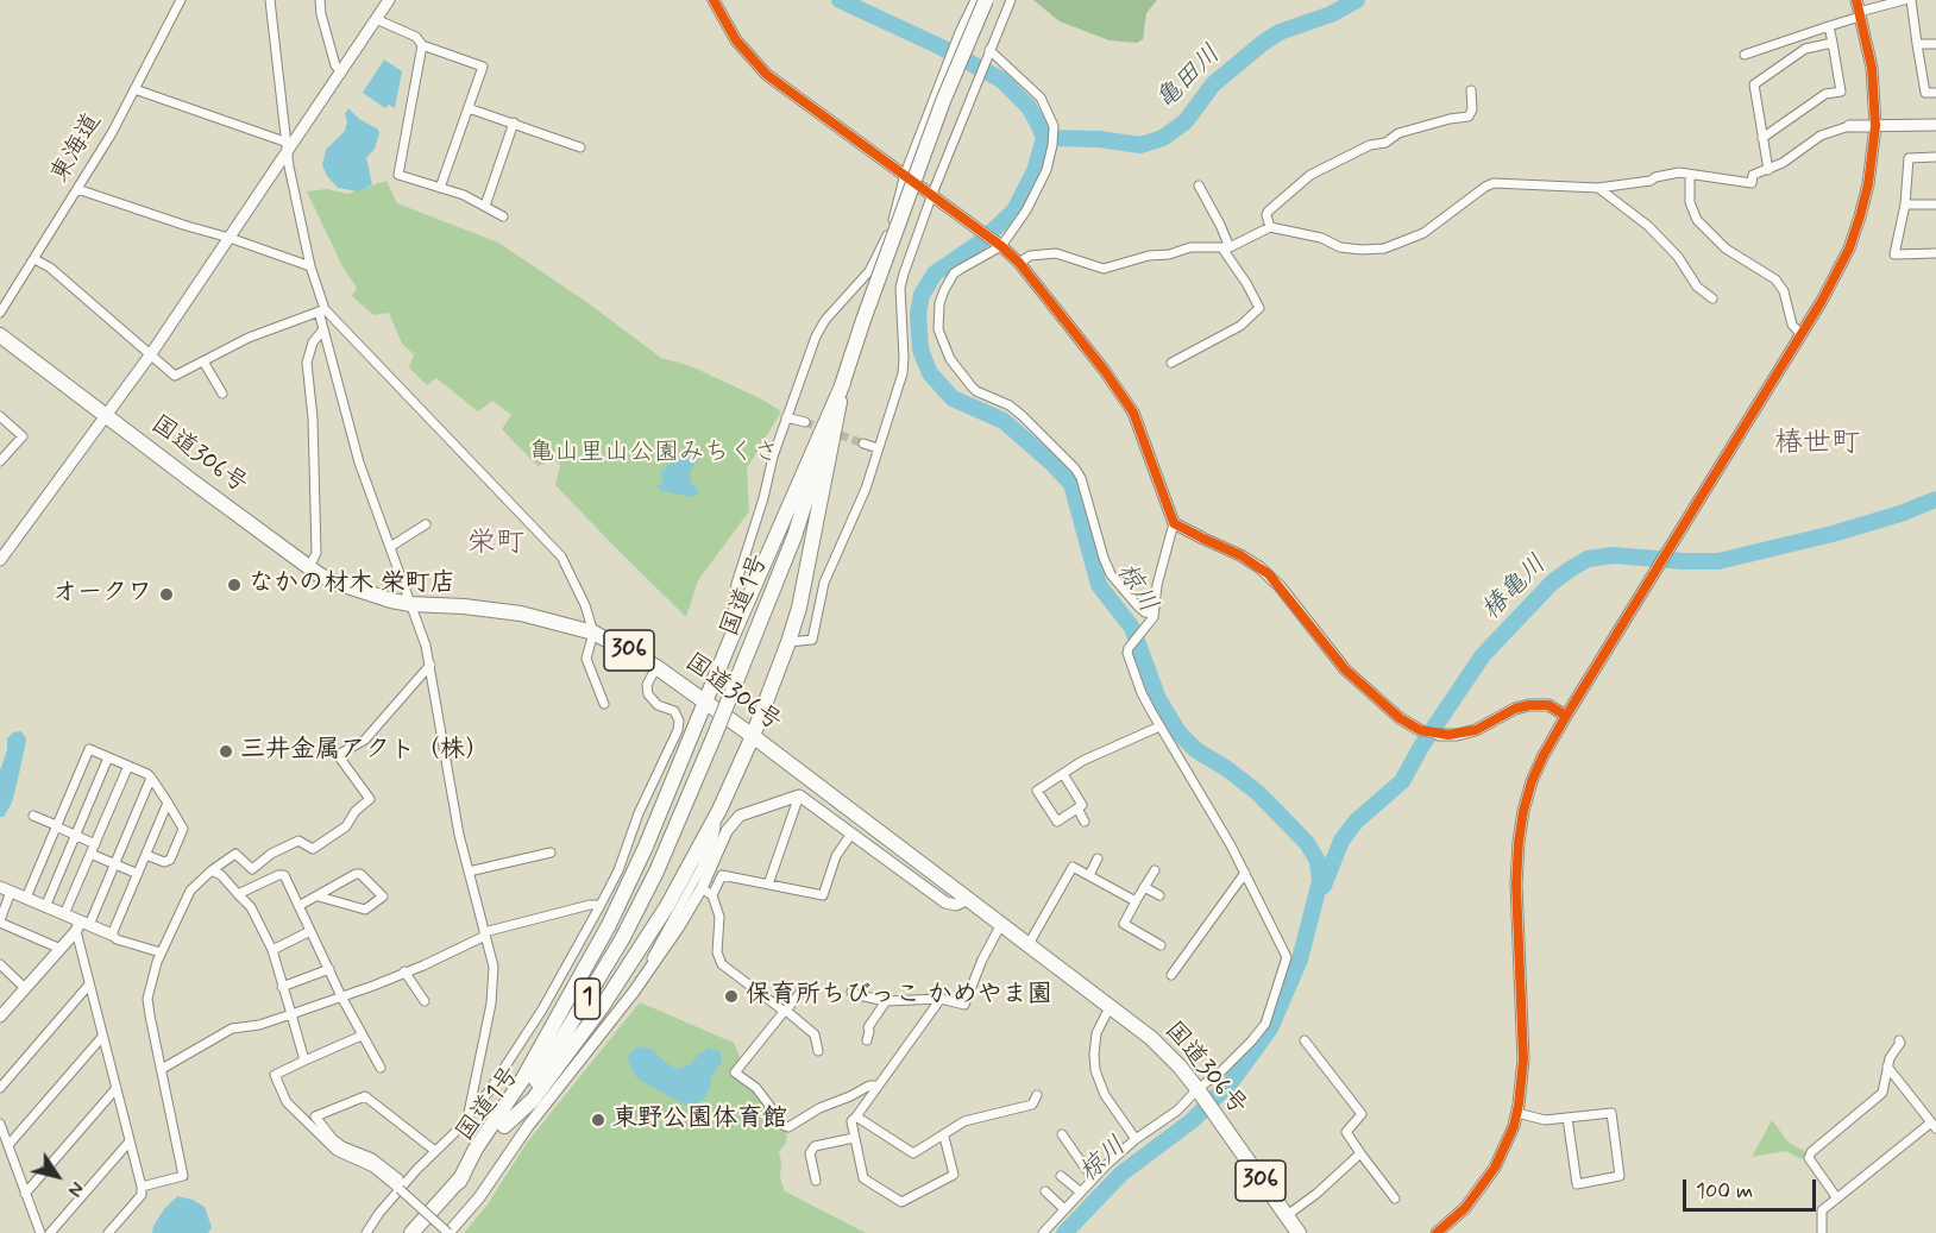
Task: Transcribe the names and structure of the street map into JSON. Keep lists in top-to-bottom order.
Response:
{
  "streets": {
    "highway": [
      "国道306号",
      "国道1号",
      "306",
      "1"
    ],
    "street": ["東海道"]
  },
  "districts": ["椿世町", "栄町"],
  "water": ["亀田川", "椋川", "椿亀川"],
  "parks": ["亀山里山公園みちくさ"],
  "places": [
    "なかの材木 栄町店",
    "オークワ",
    "三井金属アクト（株）",
    "保育所ちびっこ かめやま園",
    "東野公園体育館"
  ],
  "scale_bar": "100 m",
  "north": "bottom right"
}
